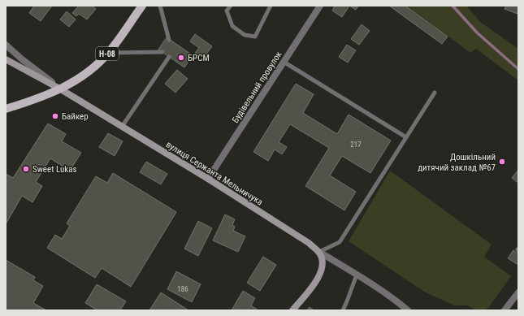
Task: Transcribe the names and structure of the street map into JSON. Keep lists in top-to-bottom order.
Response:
{
  "streets": {
    "main road": ["Н-08"],
    "street": ["Будівельний провулок", "вулиця Сержанта Мельничука"]
  },
  "crossings": [
    ["Н-08", "вулиця Сержанта Мельничука"],
    ["Будівельний провулок", "вулиця Сержанта Мельничука"]
  ],
  "places": [
    "БРСМ",
    "Байкер",
    "Дошкільний дитячий заклад №67",
    "Sweet Lukas"
  ],
  "house_numbers": ["217", "186"]
}
